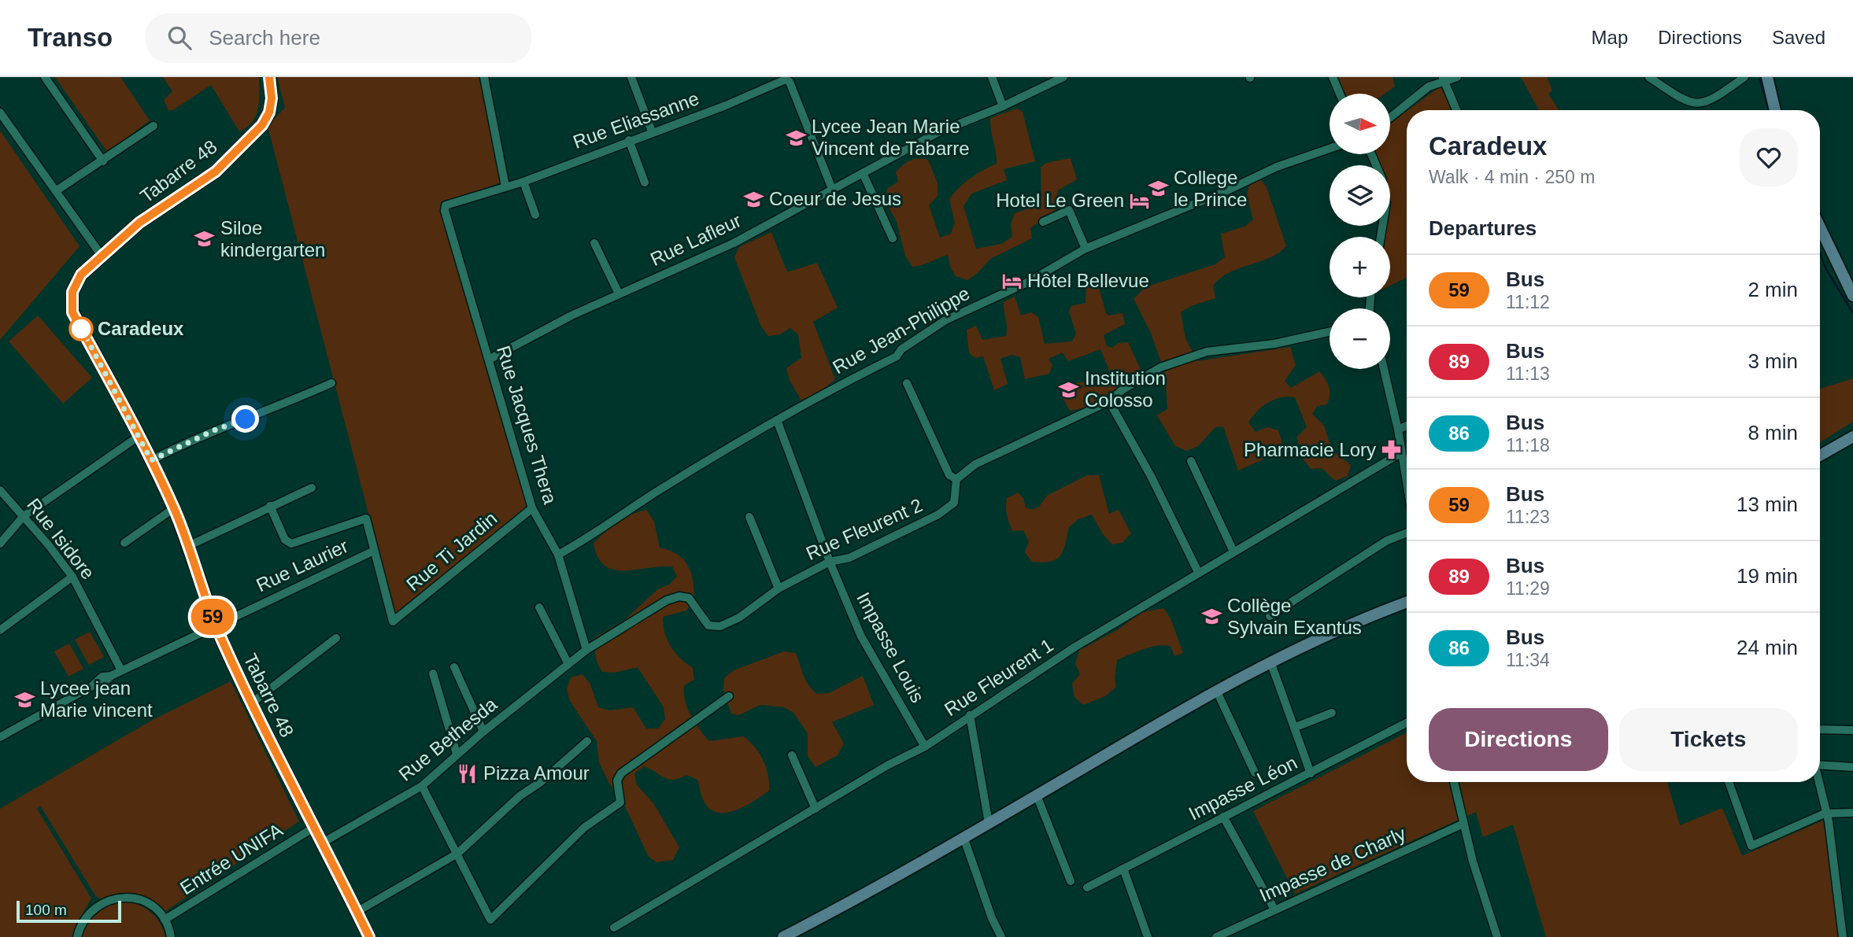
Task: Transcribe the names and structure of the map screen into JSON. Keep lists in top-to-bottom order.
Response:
{
  "streets": {
    "street": [
      "Rue Eliassanne",
      "Tabarre 48",
      "Rue Lafleur",
      "Rue Jean-Philippe",
      "Rue Jacques Thera",
      "Rue Fleurent 2",
      "Rue Isidore",
      "Rue Ti Jardin",
      "Rue Laurier",
      "Impasse Louis",
      "Rue Fleurent 1",
      "Rue Bethesda",
      "Impasse Léon",
      "Entrée UNIFA",
      "Impasse de Charly"
    ]
  },
  "crossings": [
    ["Rue Eliassanne", "Rue Lafleur"],
    ["Rue Eliassanne", "Rue Jacques Thera"],
    ["Tabarre 48", "Rue Laurier"],
    ["Tabarre 48", "Rue Bethesda"],
    ["Tabarre 48", "Entrée UNIFA"],
    ["Rue Lafleur", "Rue Jacques Thera"],
    ["Rue Jean-Philippe", "Rue Jacques Thera"],
    ["Rue Jean-Philippe", "Impasse Louis"],
    ["Rue Jacques Thera", "Rue Fleurent 2"],
    ["Rue Jacques Thera", "Rue Ti Jardin"],
    ["Rue Jacques Thera", "Rue Bethesda"],
    ["Rue Fleurent 2", "Impasse Louis"],
    ["Rue Fleurent 2", "Rue Bethesda"],
    ["Rue Isidore", "Rue Laurier"],
    ["Rue Ti Jardin", "Rue Laurier"],
    ["Impasse Louis", "Rue Fleurent 1"]
  ],
  "places": {
    "school or university": [
      "Lycee Jean Marie Vincent de Tabarre",
      "College le Prince",
      "Coeur de Jesus",
      "Siloe kindergarten",
      "Institution Colosso",
      "Collège Sylvain Exantus",
      "Lycee jean Marie vincent"
    ],
    "hotel": ["Hotel Le Green", "Hôtel Bellevue"],
    "other": ["Caradeux"],
    "pharmacy": ["Pharmacie Lory"],
    "restaurant": ["Pizza Amour"]
  },
  "lines": ["bus line 59"],
  "scale_bar": "100 m",
  "north": "right",
  "page": {
    "header": "Transo",
    "search": "Search here",
    "nav": ["Map", "Directions", "Saved"],
    "on_map": "59",
    "map_buttons": ["+", "−"],
    "heading": [
      ["Caradeux", "Walk · 4 min · 250 m"],
      "Departures"
    ],
    "list": [
      {
        "mark": "59",
        "name": "Bus",
        "note": "11:12",
        "value": "2 min"
      },
      {
        "mark": "89",
        "name": "Bus",
        "note": "11:13",
        "value": "3 min"
      },
      {
        "mark": "86",
        "name": "Bus",
        "note": "11:18",
        "value": "8 min"
      },
      {
        "mark": "59",
        "name": "Bus",
        "note": "11:23",
        "value": "13 min"
      },
      {
        "mark": "89",
        "name": "Bus",
        "note": "11:29",
        "value": "19 min"
      },
      {
        "mark": "86",
        "name": "Bus",
        "note": "11:34",
        "value": "24 min"
      }
    ],
    "buttons": ["Directions", "Tickets"],
    "scale": "100 m"
  }
}
